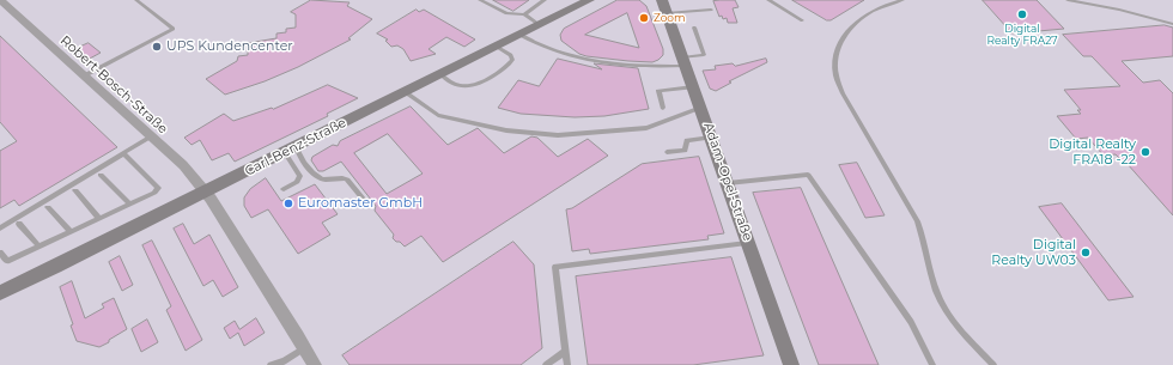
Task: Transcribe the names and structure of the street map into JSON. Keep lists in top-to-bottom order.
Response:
{
  "streets": {
    "main road": ["Carl-Benz-Straße", "Adam-Opel-Straße"],
    "street": ["Robert-Bosch-Straße"]
  },
  "crossings": [
    ["Robert-Bosch-Straße", "Carl-Benz-Straße"]
  ],
  "places": [
    "Digital Realty FRA27",
    "Zoom",
    "UPS Kundencenter",
    "Digital Realty FRA18 -22",
    "Euromaster GmbH",
    "Digital Realty UW03"
  ]
}
